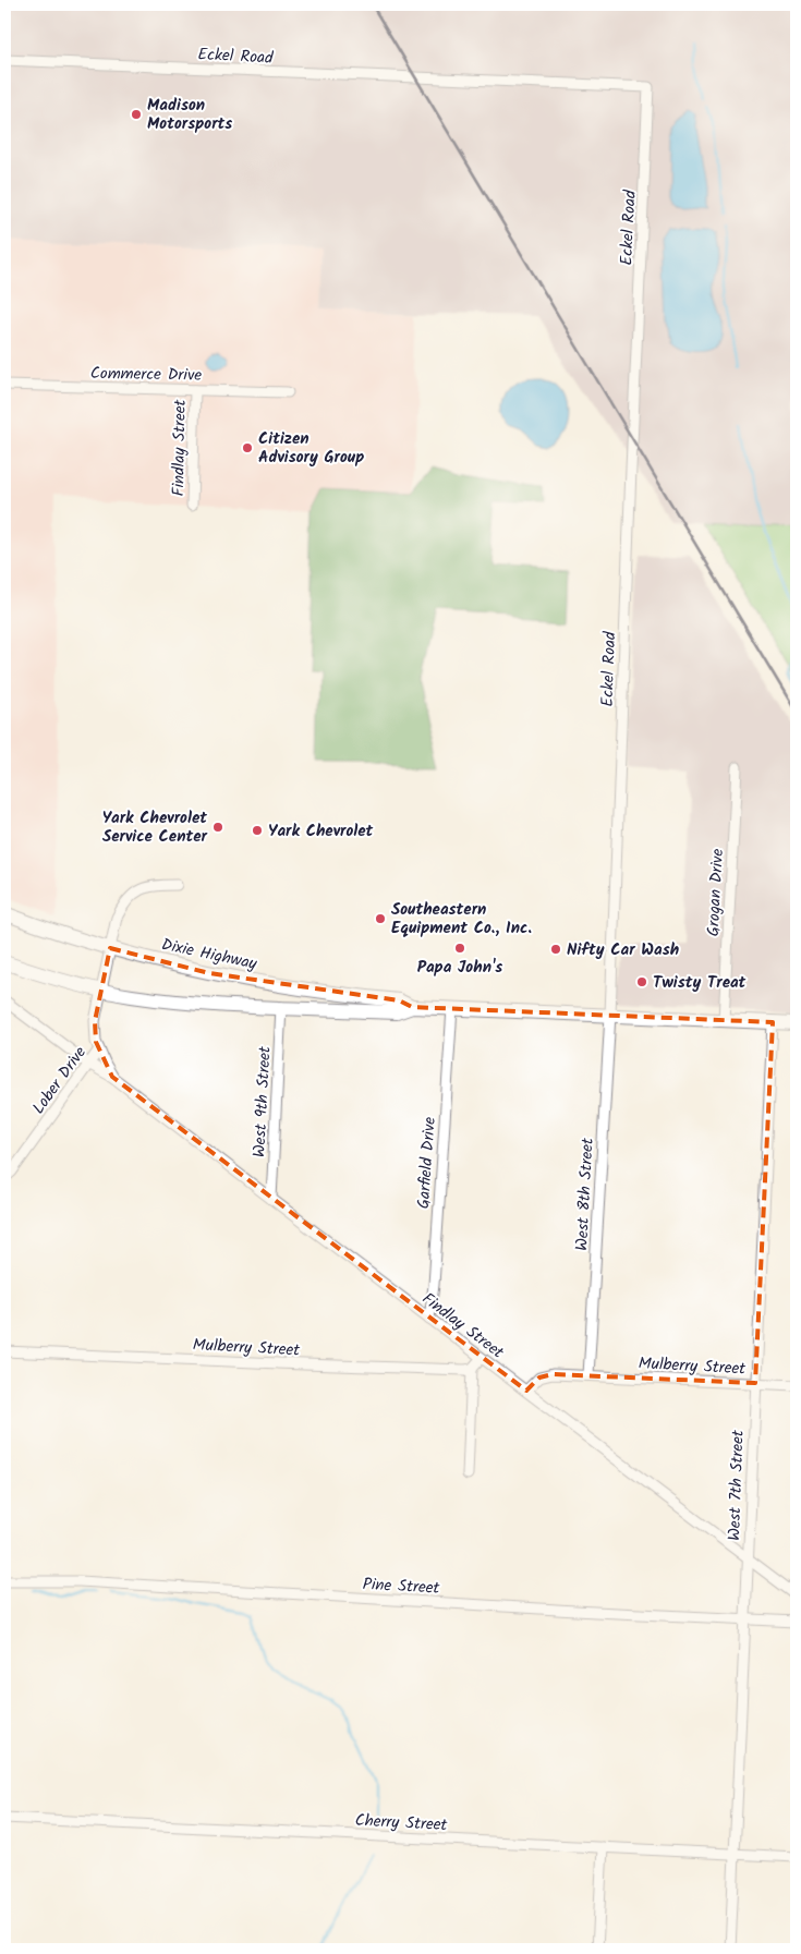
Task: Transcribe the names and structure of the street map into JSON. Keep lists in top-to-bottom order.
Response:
{
  "streets": {
    "main road": ["Dixie Highway"],
    "street": [
      "Eckel Road",
      "Commerce Drive",
      "Findlay Street",
      "Grogan Drive",
      "Lober Drive",
      "West 9th Street",
      "Garfield Drive",
      "West 8th Street",
      "Mulberry Street",
      "West 7th Street",
      "Pine Street",
      "Cherry Street"
    ]
  },
  "crossings": [
    ["Eckel Road", "Dixie Highway"],
    ["Eckel Road", "West 8th Street"],
    ["Commerce Drive", "Findlay Street"],
    ["Findlay Street", "Dixie Highway"],
    ["Findlay Street", "Lober Drive"],
    ["Findlay Street", "West 9th Street"],
    ["Findlay Street", "Garfield Drive"],
    ["Findlay Street", "Mulberry Street"],
    ["Findlay Street", "West 7th Street"],
    ["Grogan Drive", "Dixie Highway"],
    ["Dixie Highway", "West 9th Street"],
    ["Dixie Highway", "Garfield Drive"],
    ["Dixie Highway", "West 8th Street"],
    ["Dixie Highway", "West 7th Street"],
    ["West 8th Street", "Mulberry Street"],
    ["Mulberry Street", "West 7th Street"],
    ["West 7th Street", "Pine Street"],
    ["West 7th Street", "Cherry Street"]
  ],
  "places": [
    "Madison Motorsports",
    "Citizen Advisory Group",
    "Yark Chevrolet Service Center",
    "Yark Chevrolet",
    "Southeastern Equipment Co., Inc.",
    "Papa John's",
    "Nifty Car Wash",
    "Twisty Treat"
  ]
}
